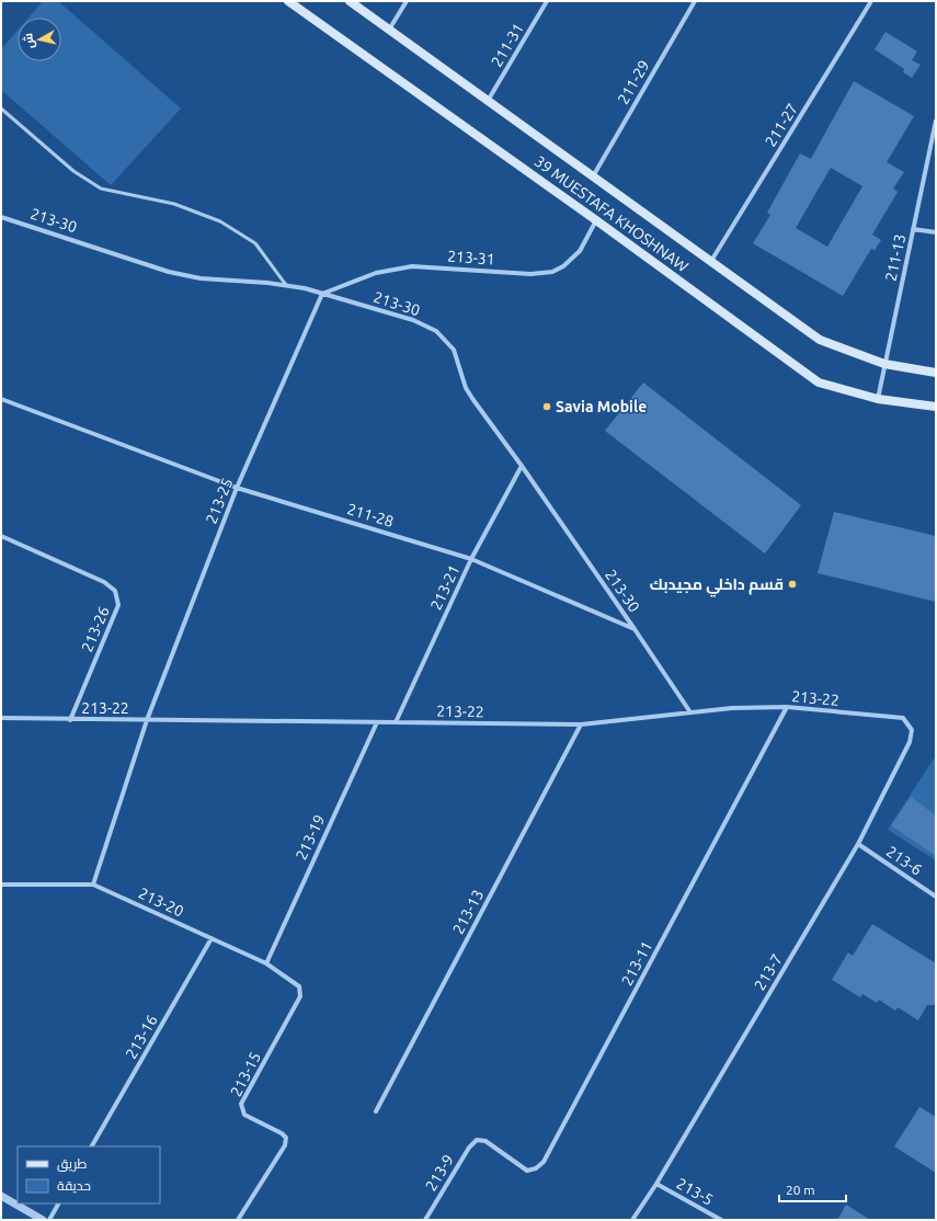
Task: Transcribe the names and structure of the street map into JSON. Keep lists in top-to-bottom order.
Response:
{
  "streets": {
    "main road": ["39 MUESTAFA KHOSHNAW"],
    "street": [
      "211-31",
      "211-29",
      "211-27",
      "213-30",
      "213-31",
      "211-13",
      "213-25",
      "211-28",
      "213-21",
      "213-26",
      "213-22",
      "213-19",
      "213-6",
      "213-20",
      "213-13",
      "213-11",
      "213-7",
      "213-16",
      "213-15",
      "213-9",
      "213-5"
    ]
  },
  "crossings": [
    ["211-31", "39 MUESTAFA KHOSHNAW"],
    ["211-29", "39 MUESTAFA KHOSHNAW"],
    ["211-27", "39 MUESTAFA KHOSHNAW"],
    ["39 MUESTAFA KHOSHNAW", "213-31"],
    ["39 MUESTAFA KHOSHNAW", "211-13"],
    ["213-30", "213-31"],
    ["213-30", "213-25"],
    ["213-30", "211-28"],
    ["213-30", "213-21"],
    ["213-31", "213-25"],
    ["213-25", "211-28"],
    ["213-25", "213-22"],
    ["213-25", "213-20"],
    ["211-28", "213-21"],
    ["213-21", "213-22"],
    ["213-26", "213-22"],
    ["213-22", "213-19"],
    ["213-22", "213-13"],
    ["213-22", "213-11"],
    ["213-22", "213-7"],
    ["213-19", "213-20"],
    ["213-6", "213-7"],
    ["213-20", "213-16"],
    ["213-20", "213-15"],
    ["213-11", "213-9"],
    ["213-7", "213-5"]
  ],
  "places": ["Savia Mobile", "قسم داخلي مجيدبك"],
  "legend": ["طريق", "حديقة"],
  "scale_bar": "20 m",
  "north": "left"
}
